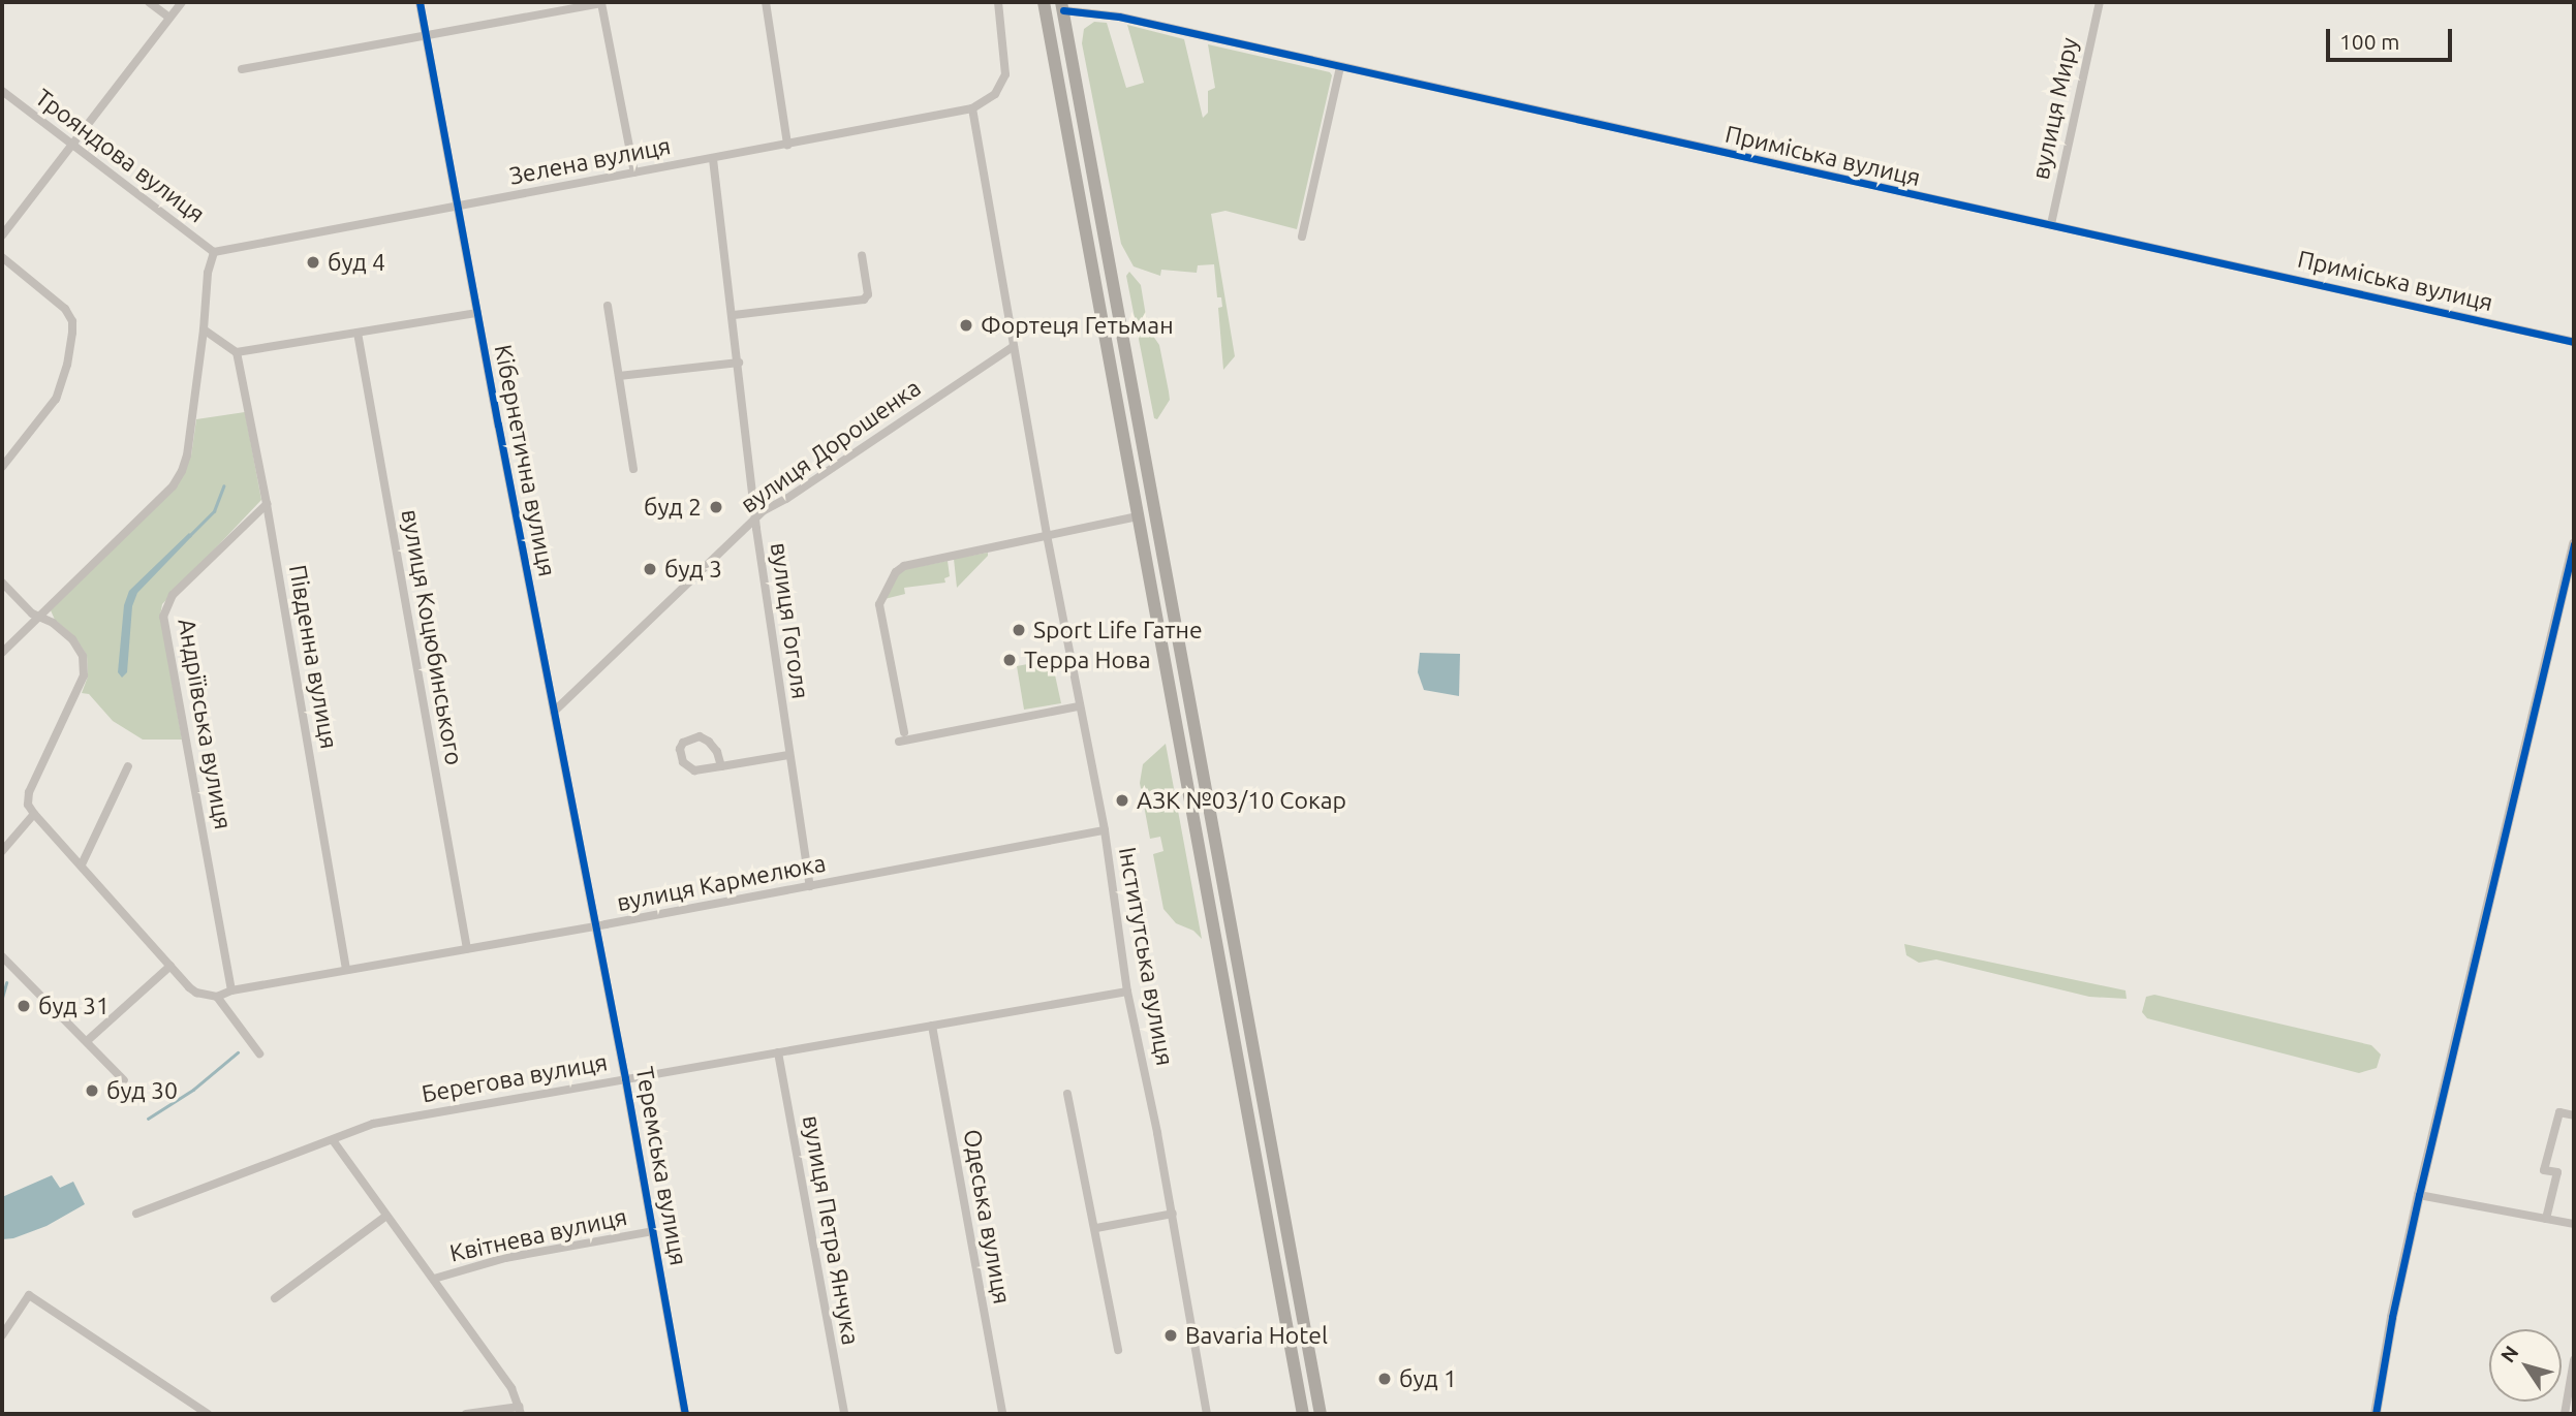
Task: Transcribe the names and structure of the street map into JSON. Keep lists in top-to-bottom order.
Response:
{
  "streets": {
    "street": [
      "вулиця Миру",
      "Трояндова вулиця",
      "Приміська вулиця",
      "Зелена вулиця",
      "вулиця Дорошенка",
      "Кібернетична вулиця",
      "вулиця Гоголя",
      "вулиця Коцюбинського",
      "Південна вулиця",
      "Андріївська вулиця",
      "вулиця Кармелюка",
      "Інститутська вулиця",
      "Берегова вулиця",
      "Теремська вулиця",
      "Одеська вулиця",
      "вулиця Петра Янчука",
      "Квітнева вулиця"
    ]
  },
  "crossings": [
    ["вулиця Миру", "Приміська вулиця"],
    ["Трояндова вулиця", "Зелена вулиця"],
    ["Зелена вулиця", "Кібернетична вулиця"],
    ["Зелена вулиця", "вулиця Гоголя"],
    ["Зелена вулиця", "Інститутська вулиця"],
    ["вулиця Дорошенка", "Кібернетична вулиця"],
    ["вулиця Дорошенка", "вулиця Гоголя"],
    ["вулиця Дорошенка", "Інститутська вулиця"],
    ["Кібернетична вулиця", "вулиця Кармелюка"],
    ["Кібернетична вулиця", "Теремська вулиця"],
    ["вулиця Гоголя", "вулиця Кармелюка"],
    ["вулиця Коцюбинського", "вулиця Кармелюка"],
    ["Південна вулиця", "Андріївська вулиця"],
    ["Південна вулиця", "вулиця Кармелюка"],
    ["Андріївська вулиця", "вулиця Кармелюка"],
    ["вулиця Кармелюка", "Інститутська вулиця"],
    ["вулиця Кармелюка", "Теремська вулиця"],
    ["Інститутська вулиця", "Берегова вулиця"],
    ["Берегова вулиця", "Теремська вулиця"],
    ["Берегова вулиця", "Одеська вулиця"],
    ["Берегова вулиця", "вулиця Петра Янчука"],
    ["Теремська вулиця", "Квітнева вулиця"]
  ],
  "places": [
    "буд 4",
    "Фортеця Гетьман",
    "буд 2",
    "буд 3",
    "Sport Life Гатне",
    "Терра Нова",
    "АЗК №03/10 Сокар",
    "буд 31",
    "буд 30",
    "Bavaria Hotel",
    "буд 1"
  ],
  "scale_bar": "100 m",
  "north": "top left"
}
